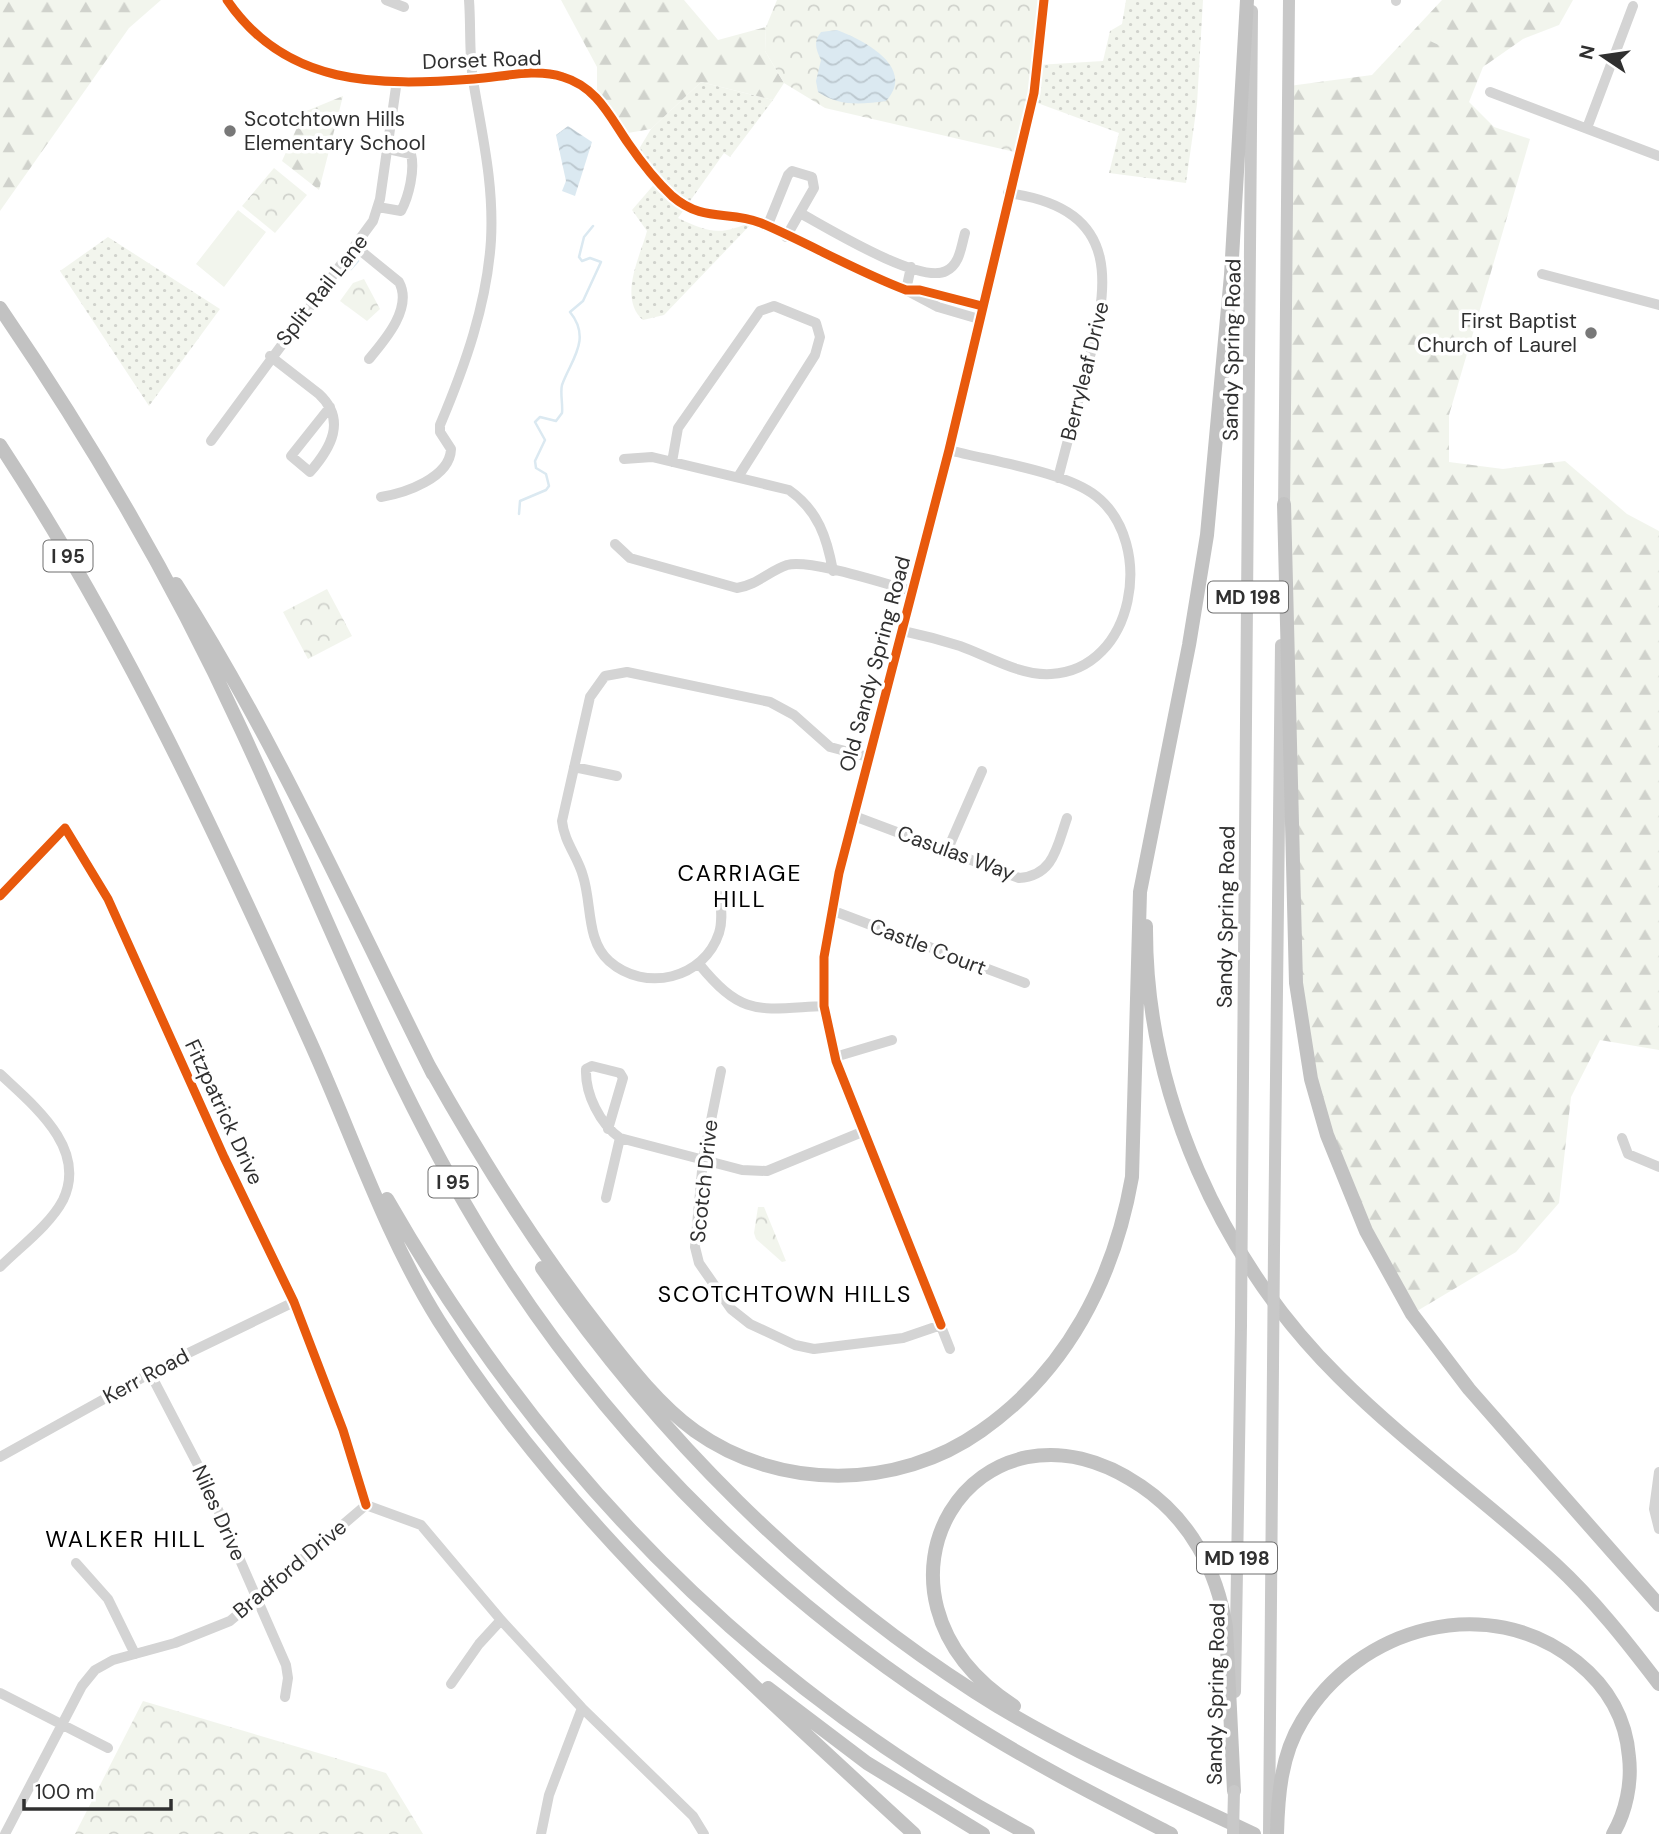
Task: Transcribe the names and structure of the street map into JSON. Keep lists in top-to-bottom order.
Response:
{
  "streets": {
    "highway": ["I 95"],
    "main road": ["Sandy Spring Road", "MD 198"],
    "street": [
      "Dorset Road",
      "Split Rail Lane",
      "Berryleaf Drive",
      "Old Sandy Spring Road",
      "Casulas Way",
      "Castle Court",
      "Fitzpatrick Drive",
      "Scotch Drive",
      "Kerr Road",
      "Niles Drive",
      "Bradford Drive"
    ]
  },
  "crossings": [
    ["Dorset Road", "Split Rail Lane"],
    ["Dorset Road", "Old Sandy Spring Road"],
    ["Berryleaf Drive", "Old Sandy Spring Road"],
    ["Old Sandy Spring Road", "Casulas Way"],
    ["Old Sandy Spring Road", "Castle Court"],
    ["Old Sandy Spring Road", "Scotch Drive"],
    ["Fitzpatrick Drive", "Kerr Road"],
    ["Fitzpatrick Drive", "Bradford Drive"],
    ["Kerr Road", "Niles Drive"],
    ["Niles Drive", "Bradford Drive"]
  ],
  "districts": ["CARRIAGE HILL", "SCOTCHTOWN HILLS", "WALKER HILL"],
  "places": ["Scotchtown Hills Elementary School", "First Baptist Church of Laurel"],
  "scale_bar": "100 m",
  "north": "left"
}
